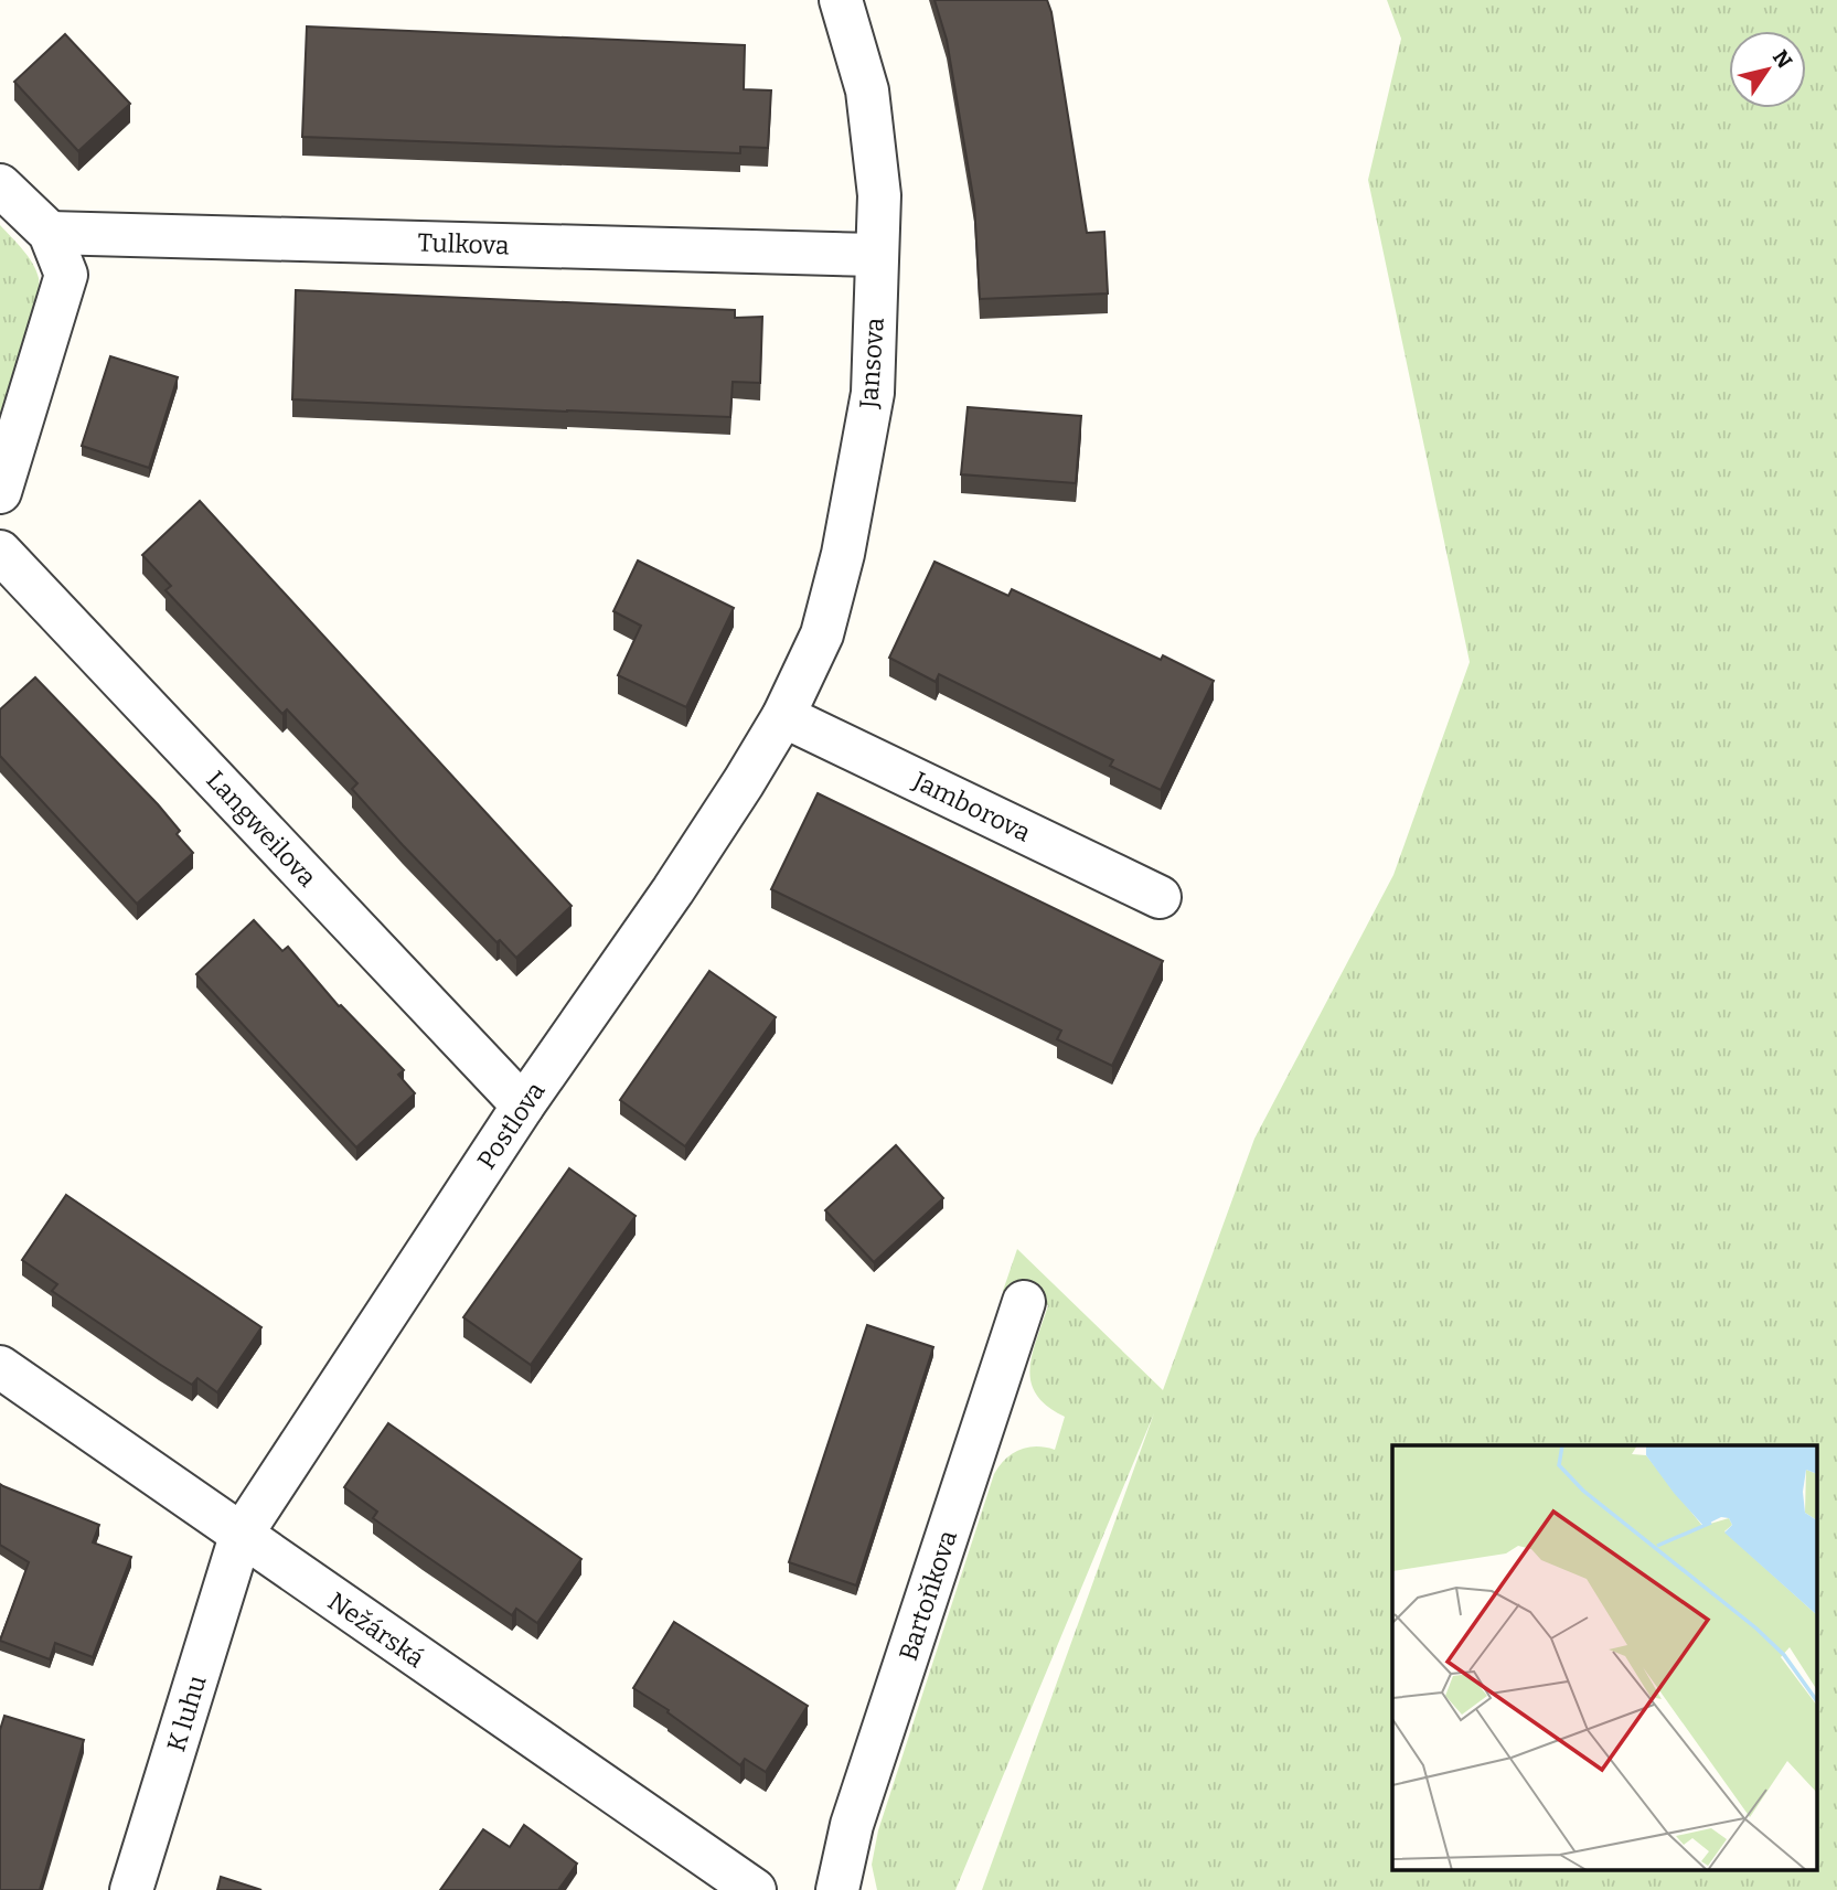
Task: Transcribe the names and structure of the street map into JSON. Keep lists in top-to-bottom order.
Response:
{
  "streets": {
    "street": [
      "Tulkova",
      "Jansova",
      "Jamborova",
      "Langweilova",
      "Postlova",
      "Bartoňkova",
      "Nežárská",
      "K luhu"
    ]
  },
  "crossings": [
    ["Tulkova", "Jansova"],
    ["Jansova", "Jamborova"],
    ["Jansova", "Postlova"],
    ["Jamborova", "Postlova"],
    ["Langweilova", "Postlova"],
    ["Postlova", "Nežárská"],
    ["Postlova", "K luhu"],
    ["Nežárská", "K luhu"]
  ],
  "north": "top right"
}
